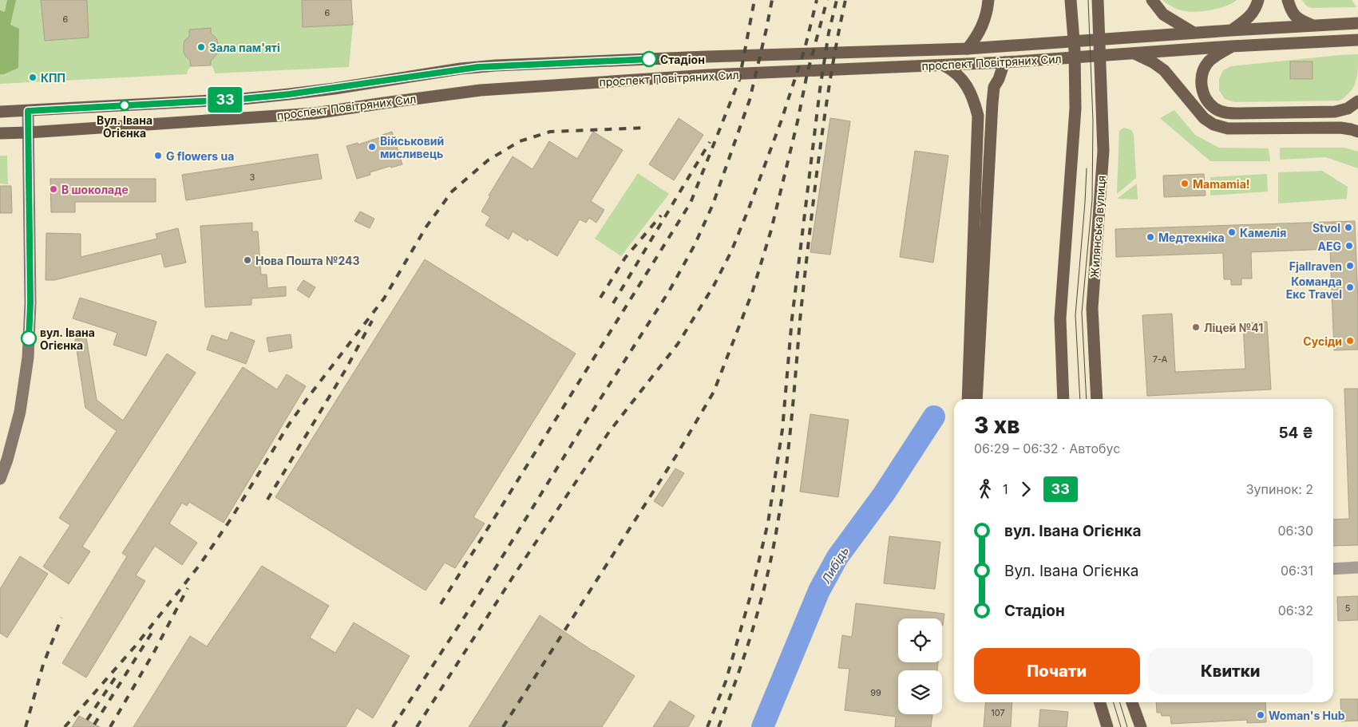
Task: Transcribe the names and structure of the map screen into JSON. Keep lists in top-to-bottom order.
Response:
{
  "streets": {
    "main road": ["проспект Повітряних Сил", "Жилянська вулиця"]
  },
  "water": ["Либідь"],
  "places": [
    "Зала пам'яті",
    "Стадіон",
    "КПП",
    "Вул. Івана Огієнка",
    "Військовий мисливець",
    "G flowers ua",
    "Mamamia!",
    "В шоколаде",
    "Stvol",
    "Камелія",
    "Медтехніка",
    "AEG",
    "Нова Пошта №243",
    "Fjallraven",
    "Команда Екс Travel",
    "Ліцей №41",
    "вул. Івана Огієнка",
    "Сусіди",
    "Woman's Hub"
  ],
  "lines": ["bus line 33"],
  "house_numbers": [
    "6",
    "6",
    "3",
    "7-А",
    "5",
    "99",
    "107"
  ],
  "page": {
    "on_map": "33",
    "heading": ["3 хв", "06:29 – 06:32 · Автобус", "54 ₴"],
    "legs": ["1", "33", "Зупинок: 2"],
    "list": [
      {
        "name": "вул. Івана Огієнка",
        "value": "06:30"
      },
      {
        "name": "Вул. Івана Огієнка",
        "value": "06:31"
      },
      {
        "name": "Стадіон",
        "value": "06:32"
      }
    ],
    "buttons": ["Почати", "Квитки"]
  }
}
